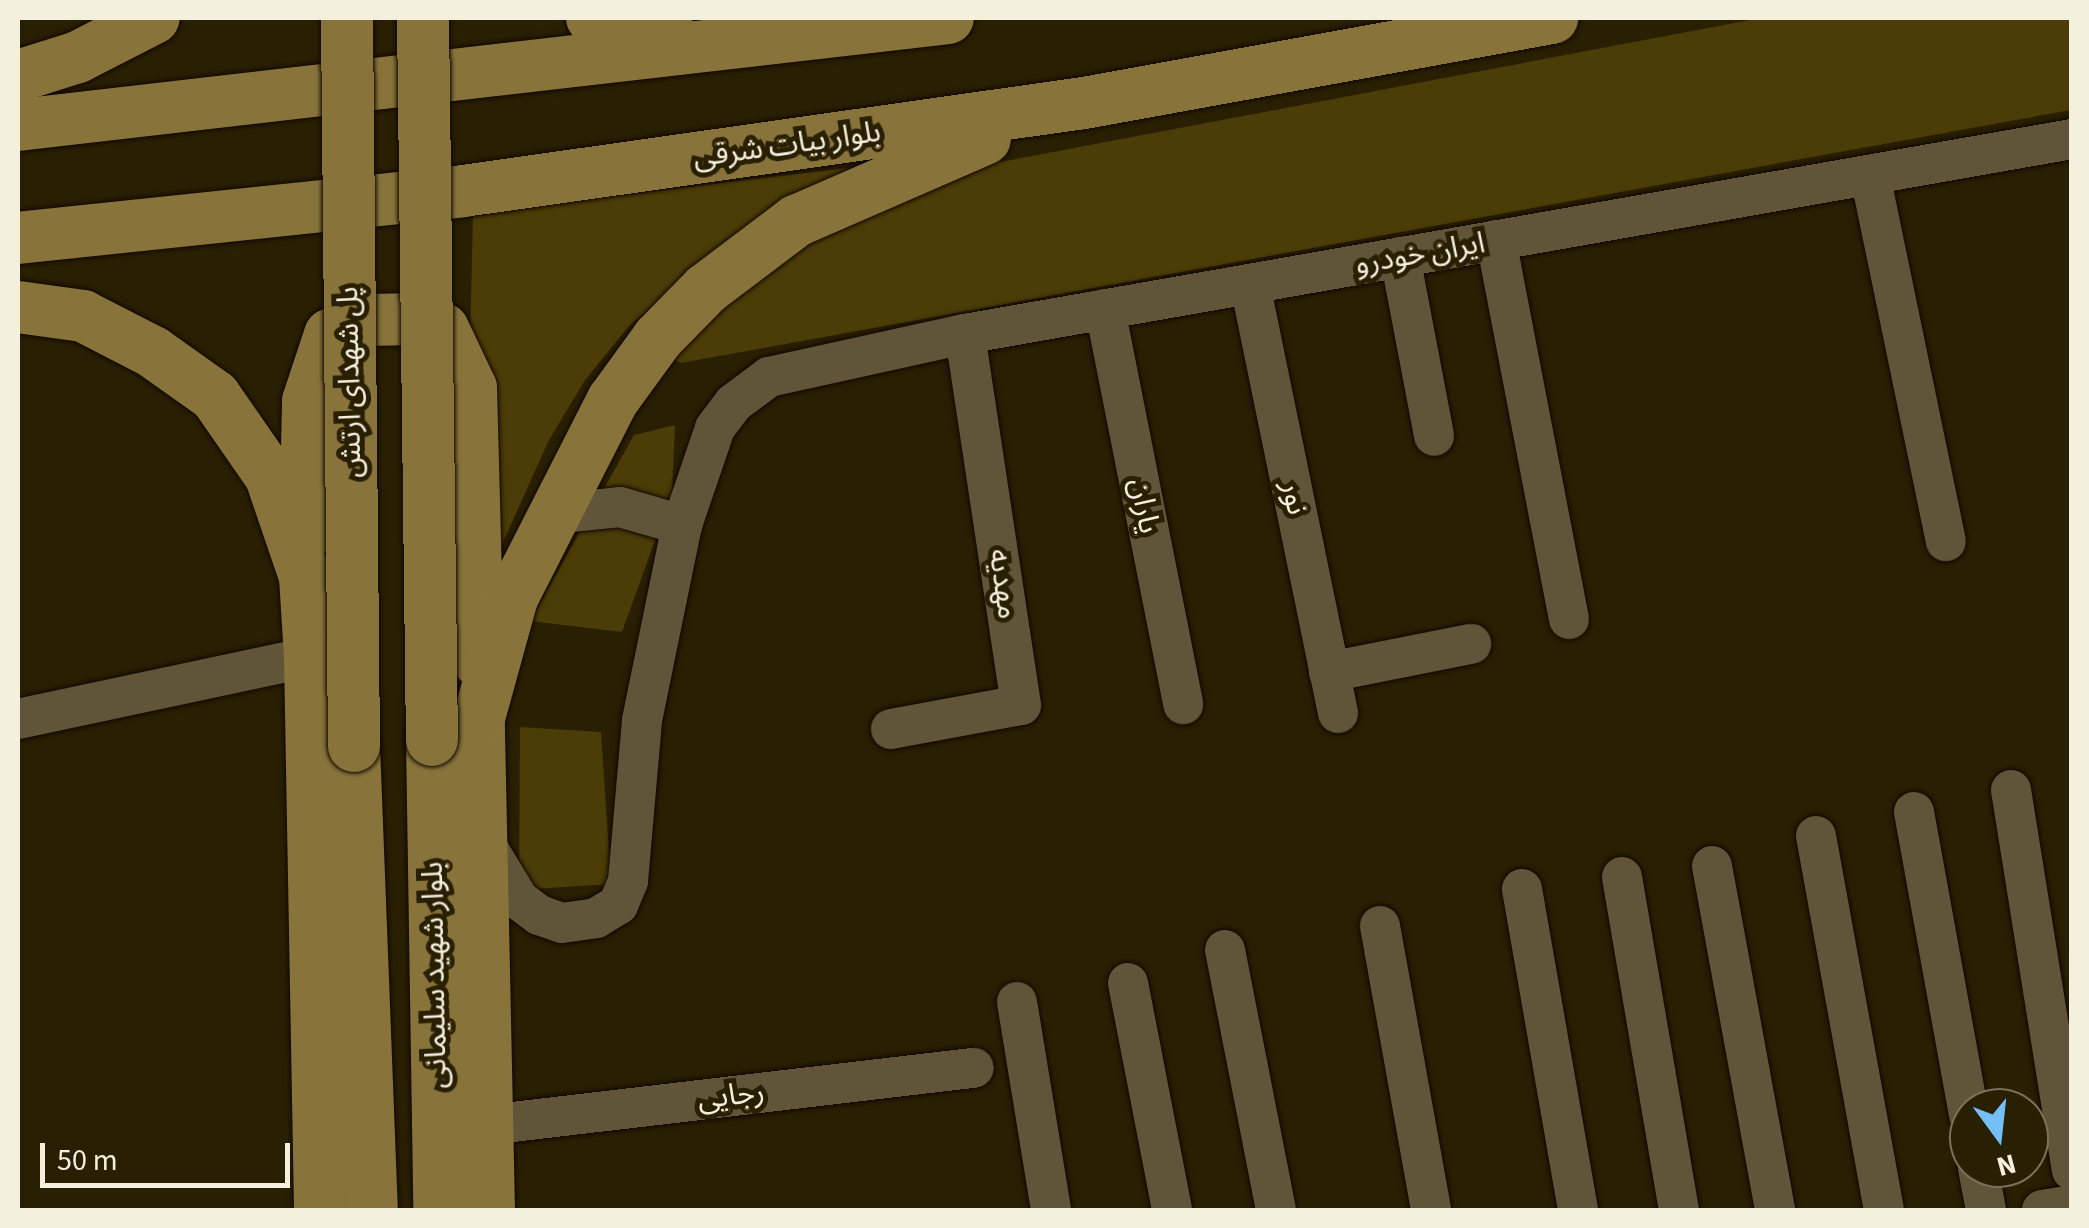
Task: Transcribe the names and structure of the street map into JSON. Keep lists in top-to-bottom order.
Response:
{
  "streets": {
    "main road": ["بلوار بیات شرقی", "پل شهدای ارتش", "بلوار شهید سلیمانی"],
    "street": [
      "ایران خودرو",
      "نور",
      "یاران",
      "مهدیه",
      "رجایی"
    ]
  },
  "crossings": [
    ["ایران خودرو", "نور"],
    ["ایران خودرو", "یاران"],
    ["ایران خودرو", "مهدیه"]
  ],
  "scale_bar": "50 m",
  "north": "bottom"
}
